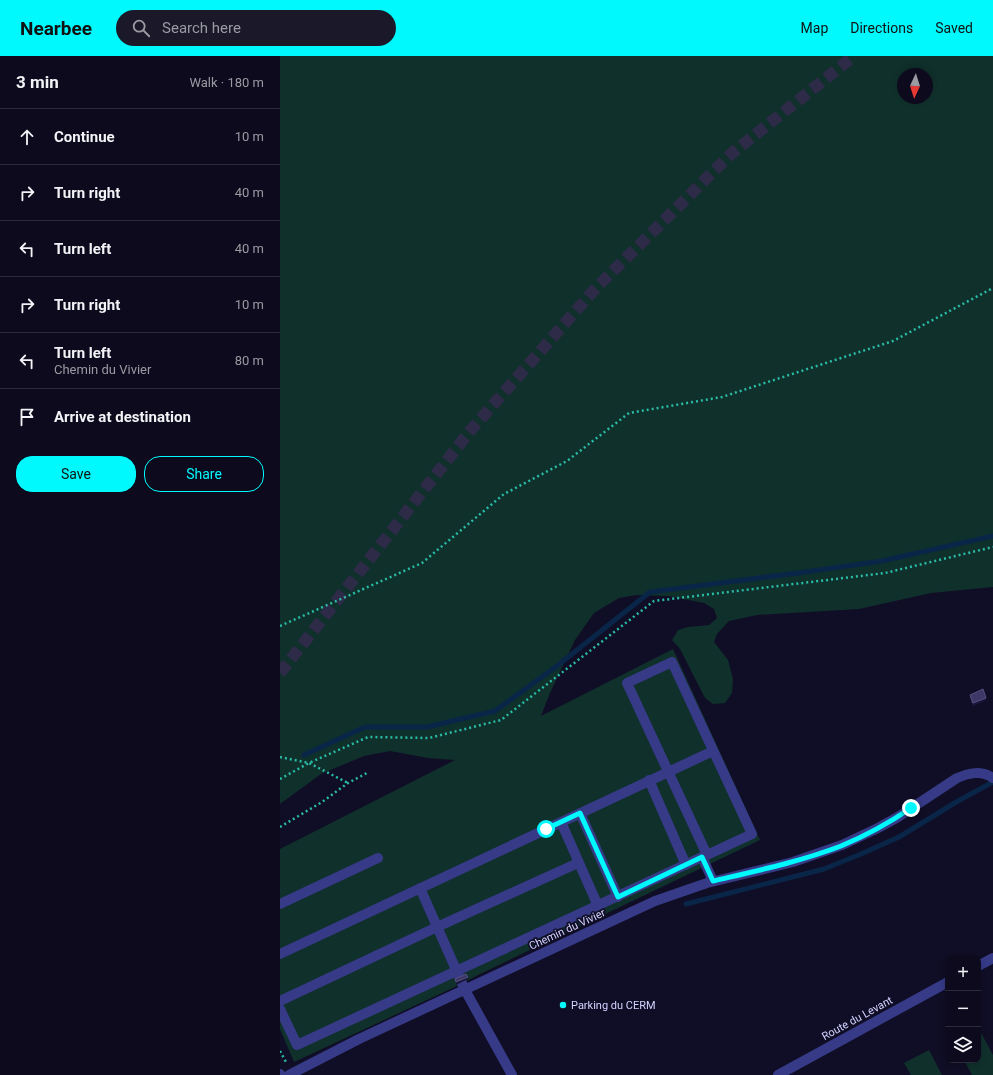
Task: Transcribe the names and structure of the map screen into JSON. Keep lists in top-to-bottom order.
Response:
{
  "streets": {
    "street": ["Chemin du Vivier", "Route du Levant"]
  },
  "places": ["Parking du CERM"],
  "north": "bottom",
  "page": {
    "header": "Nearbee",
    "search": "Search here",
    "nav": ["Map", "Directions", "Saved"],
    "heading": ["3 min", "Walk · 180 m"],
    "list": [
      ["Continue", "10 m"],
      ["Turn right", "40 m"],
      ["Turn left", "40 m"],
      ["Turn right", "10 m"],
      ["Turn left", "Chemin du Vivier", "80 m"],
      "Arrive at destination"
    ],
    "buttons": ["Save", "Share"],
    "map_buttons": ["+", "−"]
  }
}
